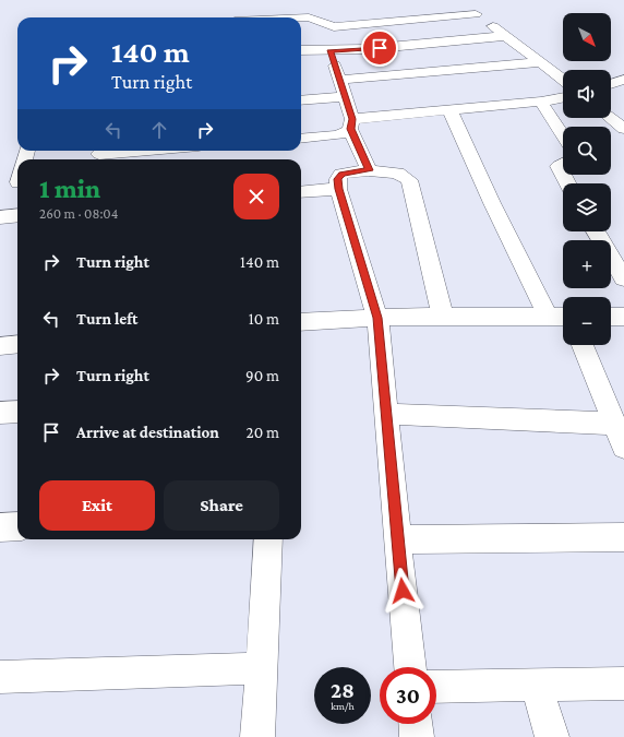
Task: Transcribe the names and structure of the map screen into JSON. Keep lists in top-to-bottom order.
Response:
{
  "north": "bottom right",
  "page": {
    "map_buttons": ["+", "−"],
    "turn": ["140 m", "Turn right"],
    "heading": ["1 min", "260 m · 08:04"],
    "list": [
      {
        "name": "Turn right",
        "value": "140 m"
      },
      {
        "name": "Turn left",
        "value": "10 m"
      },
      {
        "name": "Turn right",
        "value": "90 m"
      },
      {
        "name": "Arrive at destination",
        "value": "20 m"
      }
    ],
    "buttons": ["Exit", "Share"],
    "speed": "28 km/h",
    "limit": "30"
  }
}
